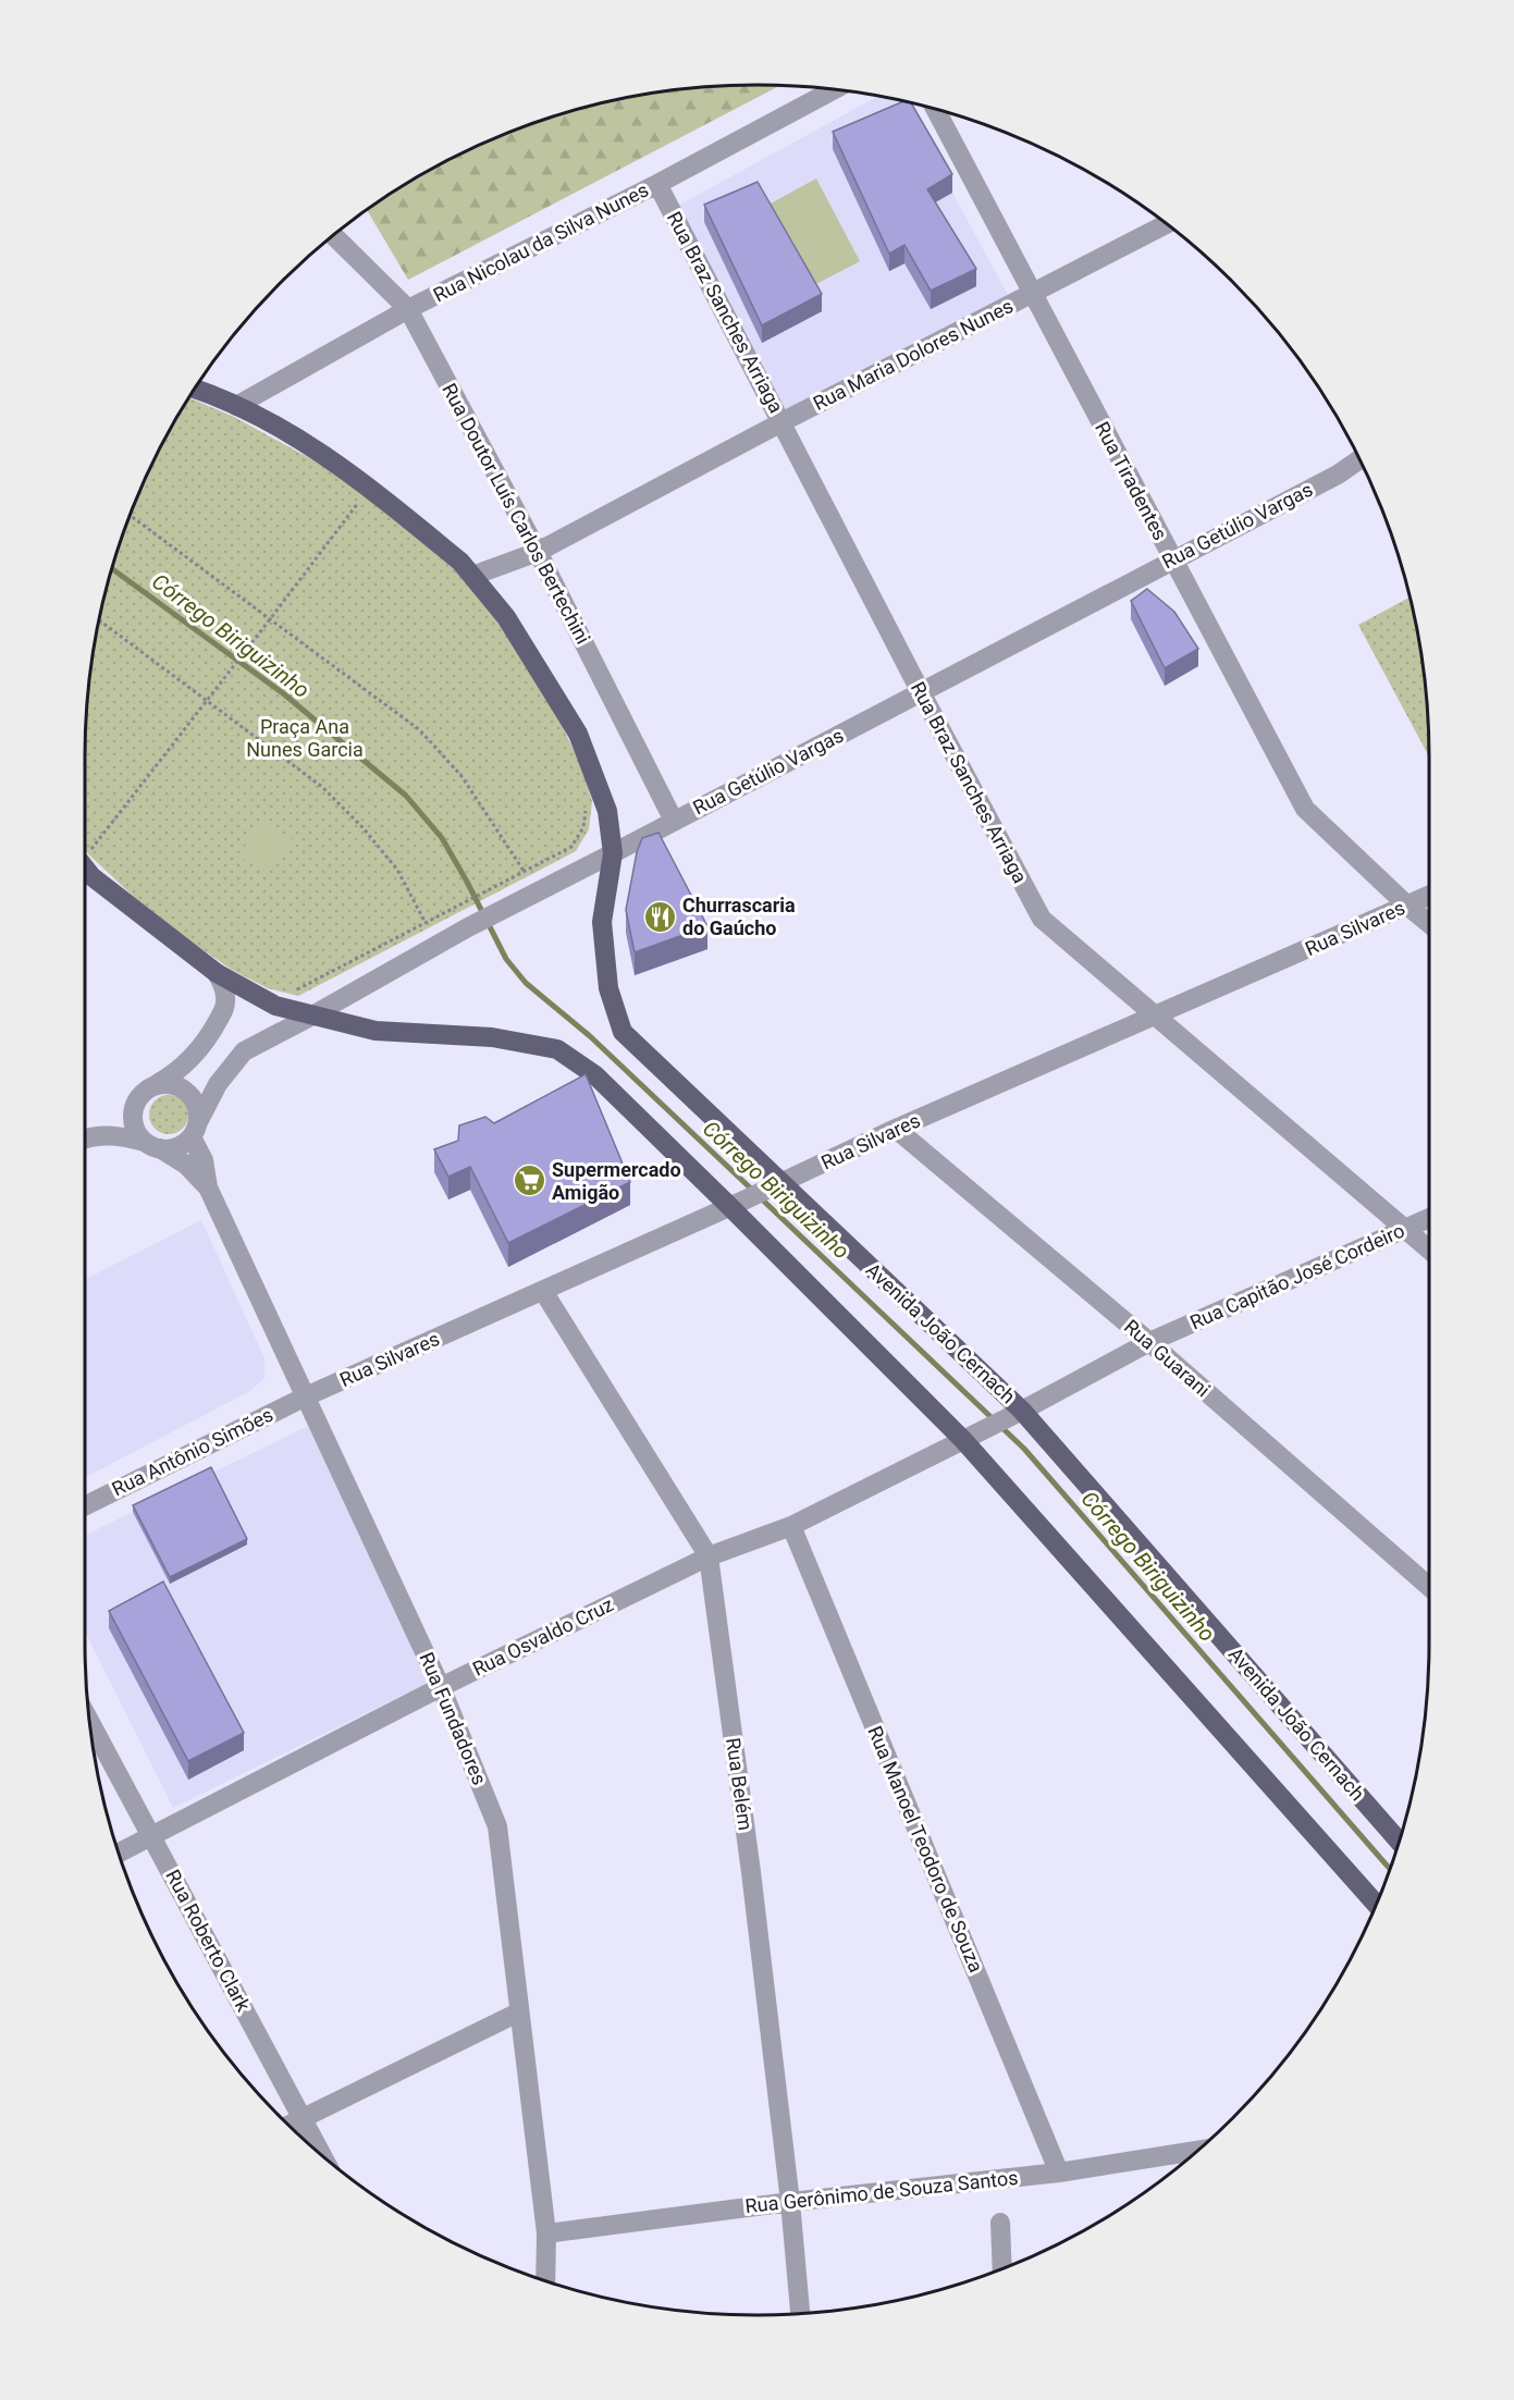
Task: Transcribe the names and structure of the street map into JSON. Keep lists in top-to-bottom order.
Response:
{
  "streets": {
    "main road": ["Avenida João Cernach"],
    "street": [
      "Rua Nicolau da Silva Nunes",
      "Rua Braz Sanches Arriaga",
      "Rua Maria Dolores Nunes",
      "Rua Tiradentes",
      "Rua Doutor Luís Carlos Bertechini",
      "Rua Getúlio Vargas",
      "Rua Silvares",
      "Rua Capitão José Cordeiro",
      "Rua Guarani",
      "Rua Antônio Simões",
      "Rua Osvaldo Cruz",
      "Rua Fundadores",
      "Rua Belém",
      "Rua Manoel Teodoro de Souza",
      "Rua Roberto Clark",
      "Rua Gerônimo de Souza Santos"
    ]
  },
  "crossings": [
    ["Rua Nicolau da Silva Nunes", "Rua Braz Sanches Arriaga"],
    ["Rua Nicolau da Silva Nunes", "Rua Doutor Luís Carlos Bertechini"],
    ["Rua Nicolau da Silva Nunes", "Avenida João Cernach"],
    ["Rua Braz Sanches Arriaga", "Rua Maria Dolores Nunes"],
    ["Rua Braz Sanches Arriaga", "Rua Getúlio Vargas"],
    ["Rua Braz Sanches Arriaga", "Rua Silvares"],
    ["Rua Braz Sanches Arriaga", "Rua Capitão José Cordeiro"],
    ["Rua Maria Dolores Nunes", "Rua Tiradentes"],
    ["Rua Maria Dolores Nunes", "Rua Doutor Luís Carlos Bertechini"],
    ["Rua Maria Dolores Nunes", "Avenida João Cernach"],
    ["Rua Tiradentes", "Rua Getúlio Vargas"],
    ["Rua Tiradentes", "Rua Silvares"],
    ["Rua Doutor Luís Carlos Bertechini", "Rua Getúlio Vargas"],
    ["Rua Getúlio Vargas", "Avenida João Cernach"],
    ["Rua Getúlio Vargas", "Rua Fundadores"],
    ["Rua Silvares", "Avenida João Cernach"],
    ["Rua Silvares", "Rua Guarani"],
    ["Rua Silvares", "Rua Antônio Simões"],
    ["Rua Silvares", "Rua Fundadores"],
    ["Rua Silvares", "Rua Belém"],
    ["Rua Capitão José Cordeiro", "Avenida João Cernach"],
    ["Rua Capitão José Cordeiro", "Rua Guarani"],
    ["Rua Capitão José Cordeiro", "Rua Osvaldo Cruz"],
    ["Rua Antônio Simões", "Rua Fundadores"],
    ["Rua Osvaldo Cruz", "Rua Fundadores"],
    ["Rua Osvaldo Cruz", "Rua Belém"],
    ["Rua Osvaldo Cruz", "Rua Manoel Teodoro de Souza"],
    ["Rua Osvaldo Cruz", "Rua Roberto Clark"],
    ["Rua Fundadores", "Rua Gerônimo de Souza Santos"],
    ["Rua Belém", "Rua Gerônimo de Souza Santos"],
    ["Rua Manoel Teodoro de Souza", "Rua Gerônimo de Souza Santos"]
  ],
  "water": ["Córrego Biriguizinho"],
  "parks": ["Praça Ana Nunes Garcia"],
  "places": {
    "restaurant": ["Churrascaria do Gaúcho"],
    "supermarket": ["Supermercado Amigão"]
  }
}
